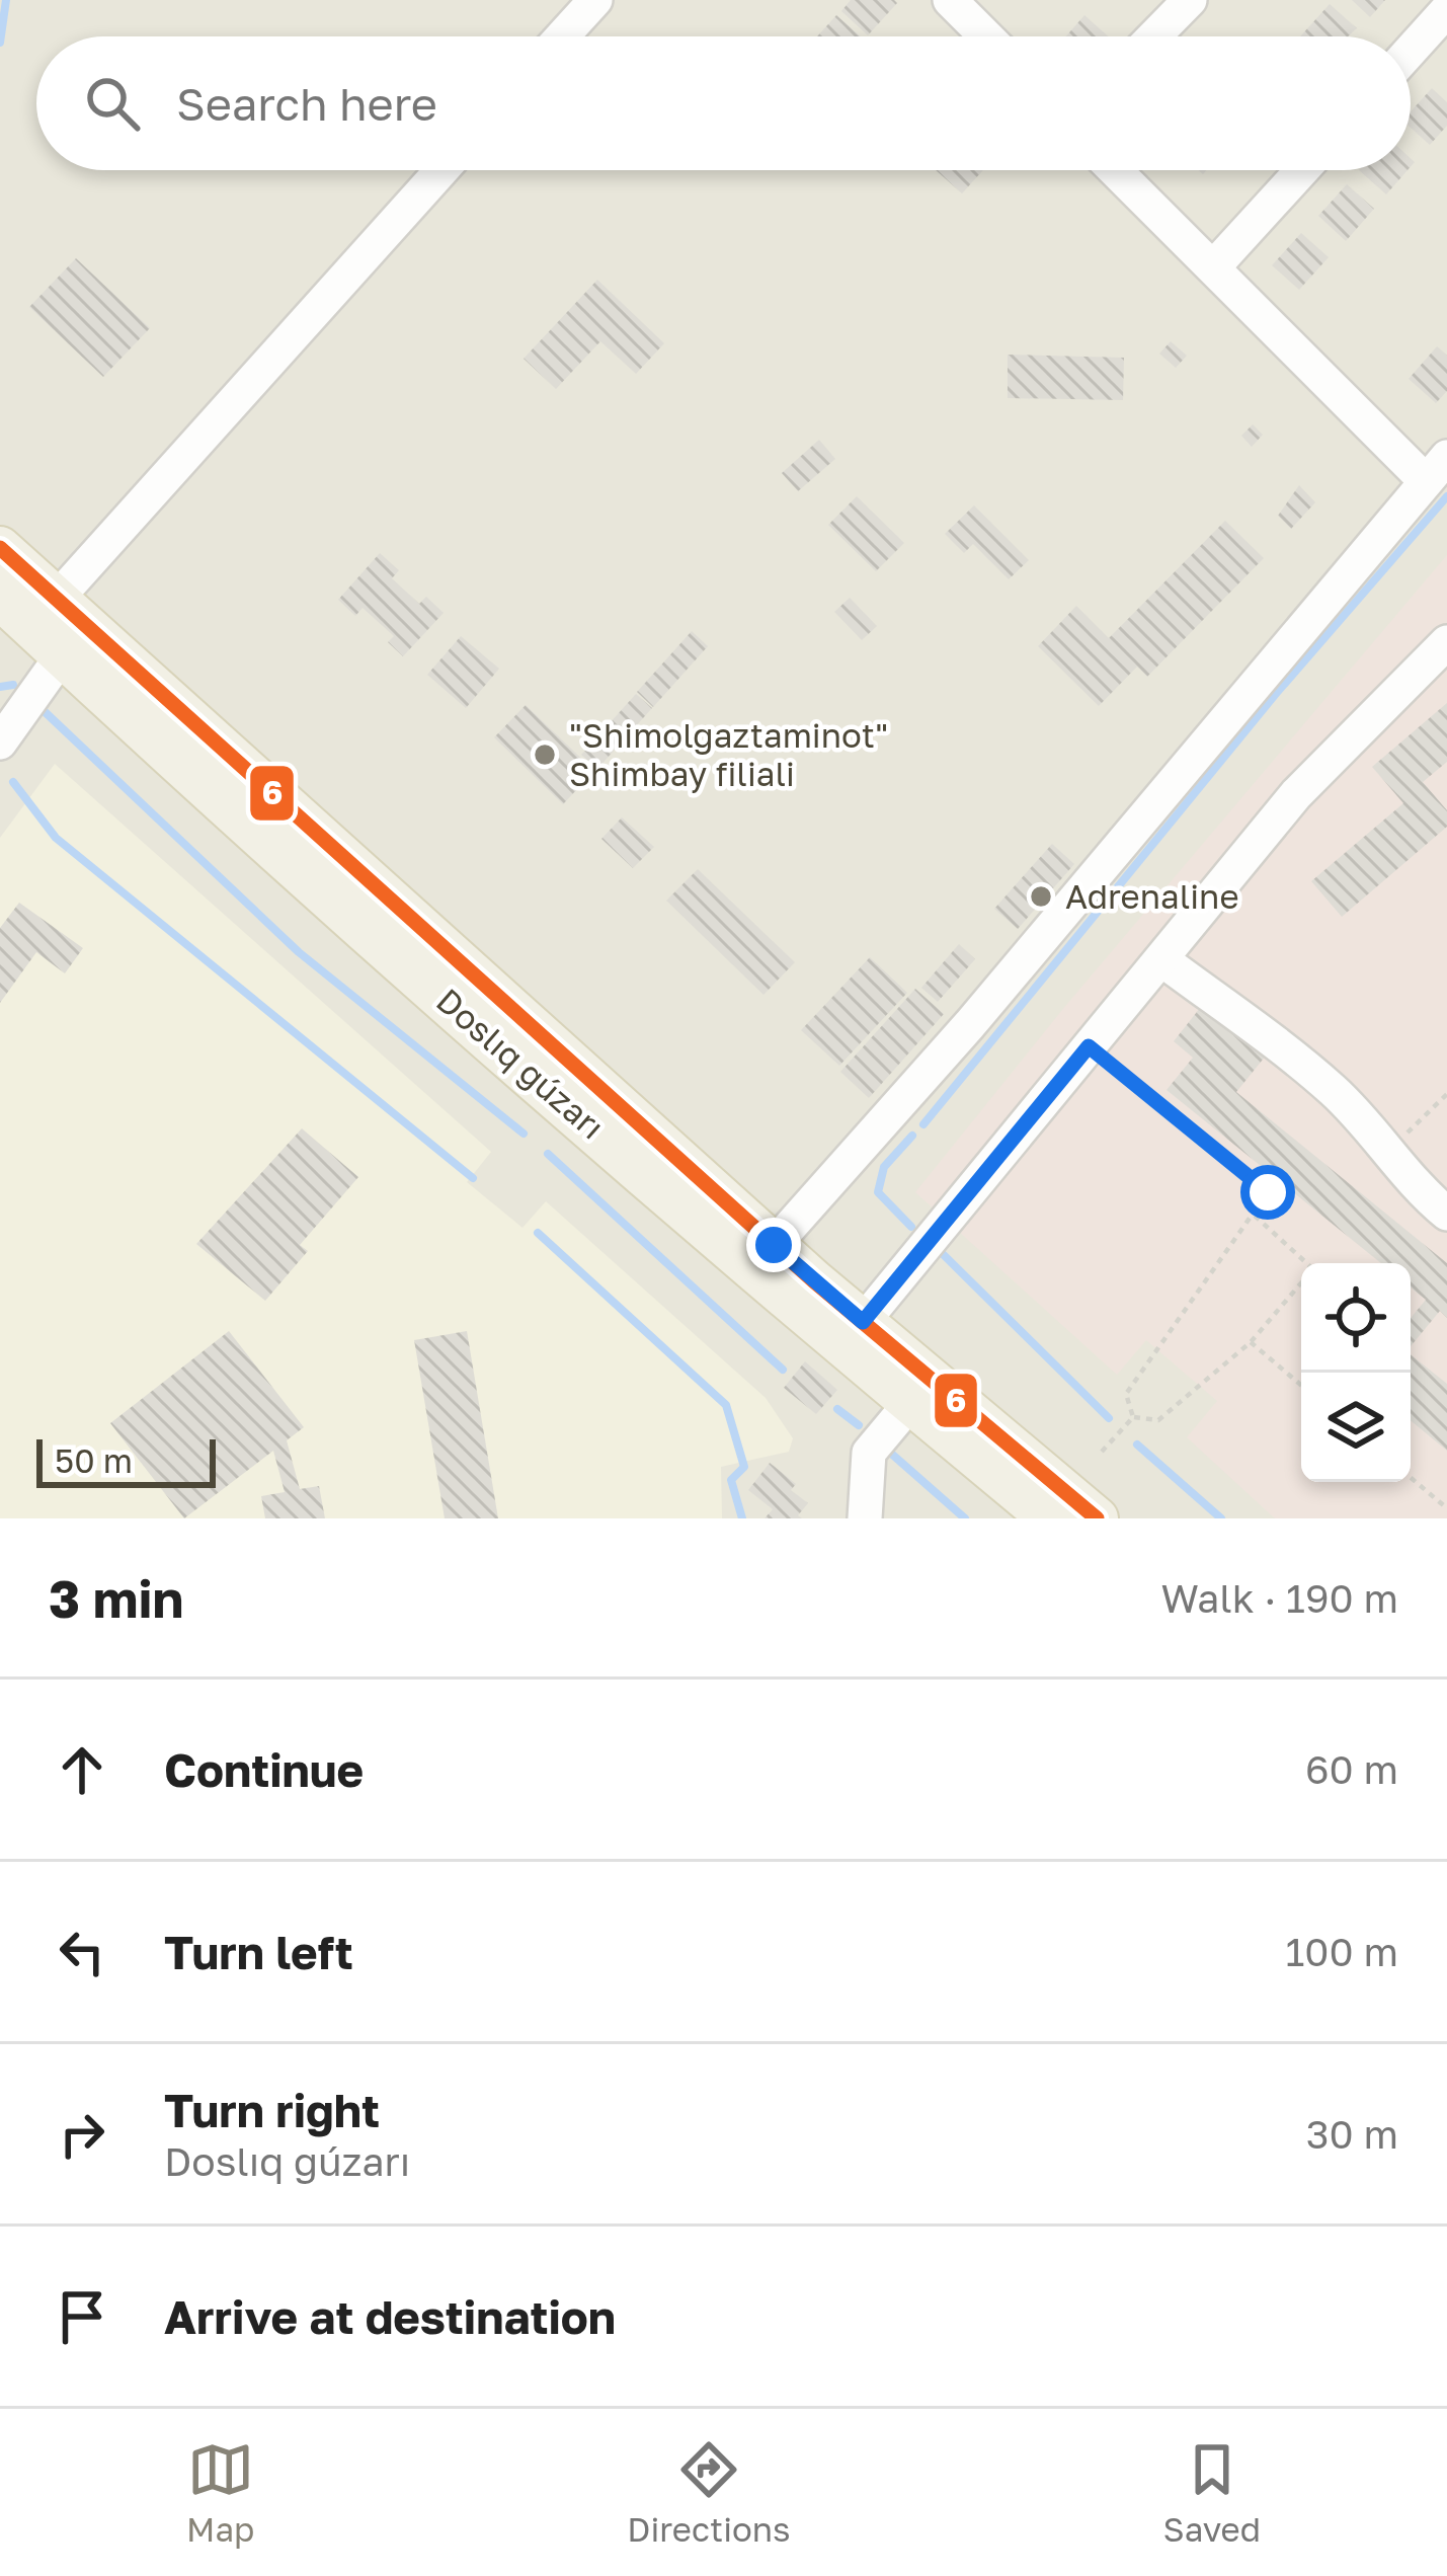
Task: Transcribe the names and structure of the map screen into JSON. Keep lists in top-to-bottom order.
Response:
{
  "streets": {
    "main road": ["Doslıq gúzarı"]
  },
  "places": ["\"Shimolgaztaminot\" Shimbay filiali", "Adrenaline"],
  "lines": ["transit line 6"],
  "scale_bar": "50 m",
  "page": {
    "search": "Search here",
    "scale": "50 m",
    "heading": ["3 min", "Walk · 190 m"],
    "list": [
      ["Continue", "60 m"],
      ["Turn left", "100 m"],
      ["Turn right", "Doslıq gúzarı", "30 m"],
      "Arrive at destination"
    ],
    "nav": ["Map", "Directions", "Saved"]
  }
}
